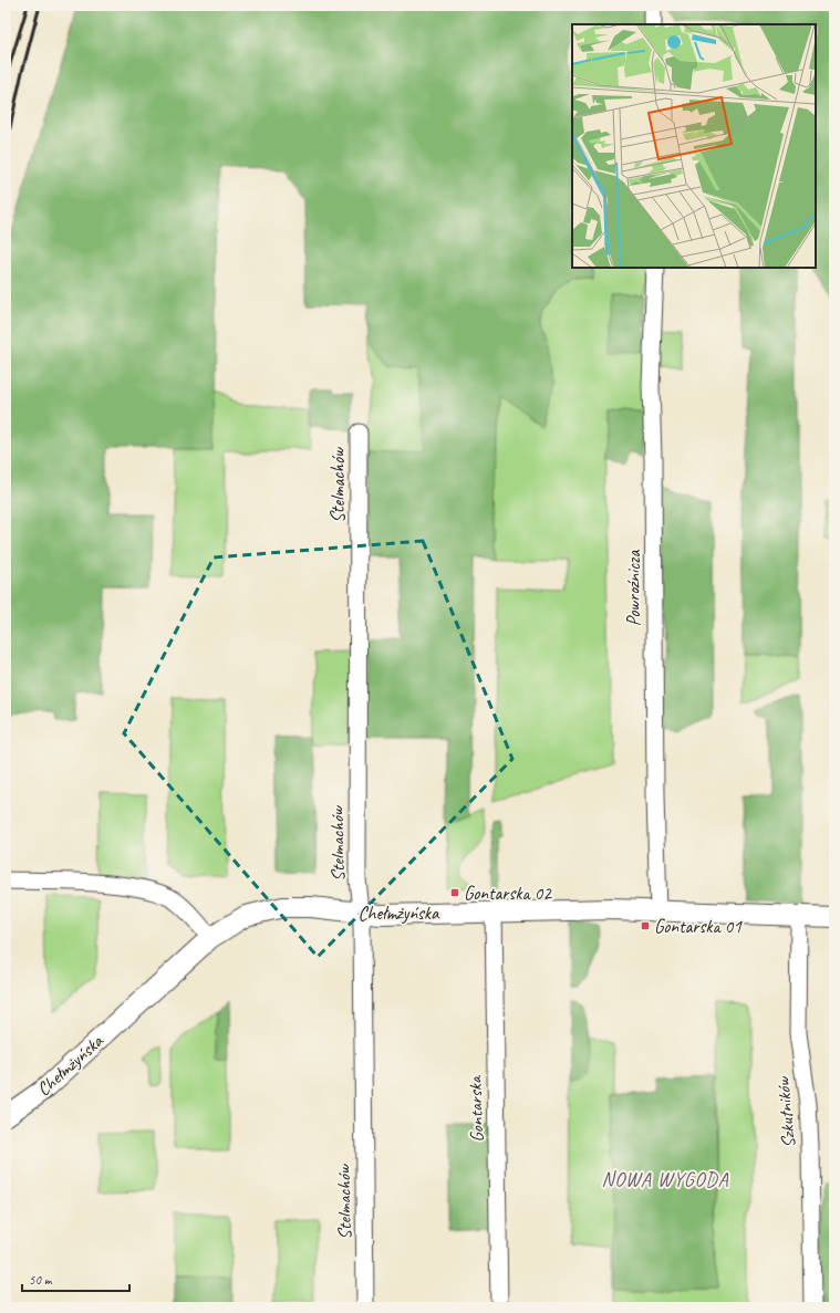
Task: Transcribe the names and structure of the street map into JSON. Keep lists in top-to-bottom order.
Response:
{
  "streets": {
    "street": [
      "Stelmachów",
      "Powroźnicza",
      "Chełmżyńska",
      "Gontarska",
      "Szkutników"
    ]
  },
  "crossings": [
    ["Stelmachów", "Chełmżyńska"],
    ["Powroźnicza", "Chełmżyńska"],
    ["Chełmżyńska", "Gontarska"],
    ["Chełmżyńska", "Szkutników"]
  ],
  "districts": ["NOWA WYGODA"],
  "places": {
    "transit": ["Gontarska 02", "Gontarska 01"]
  },
  "scale_bar": "50 m"
}
